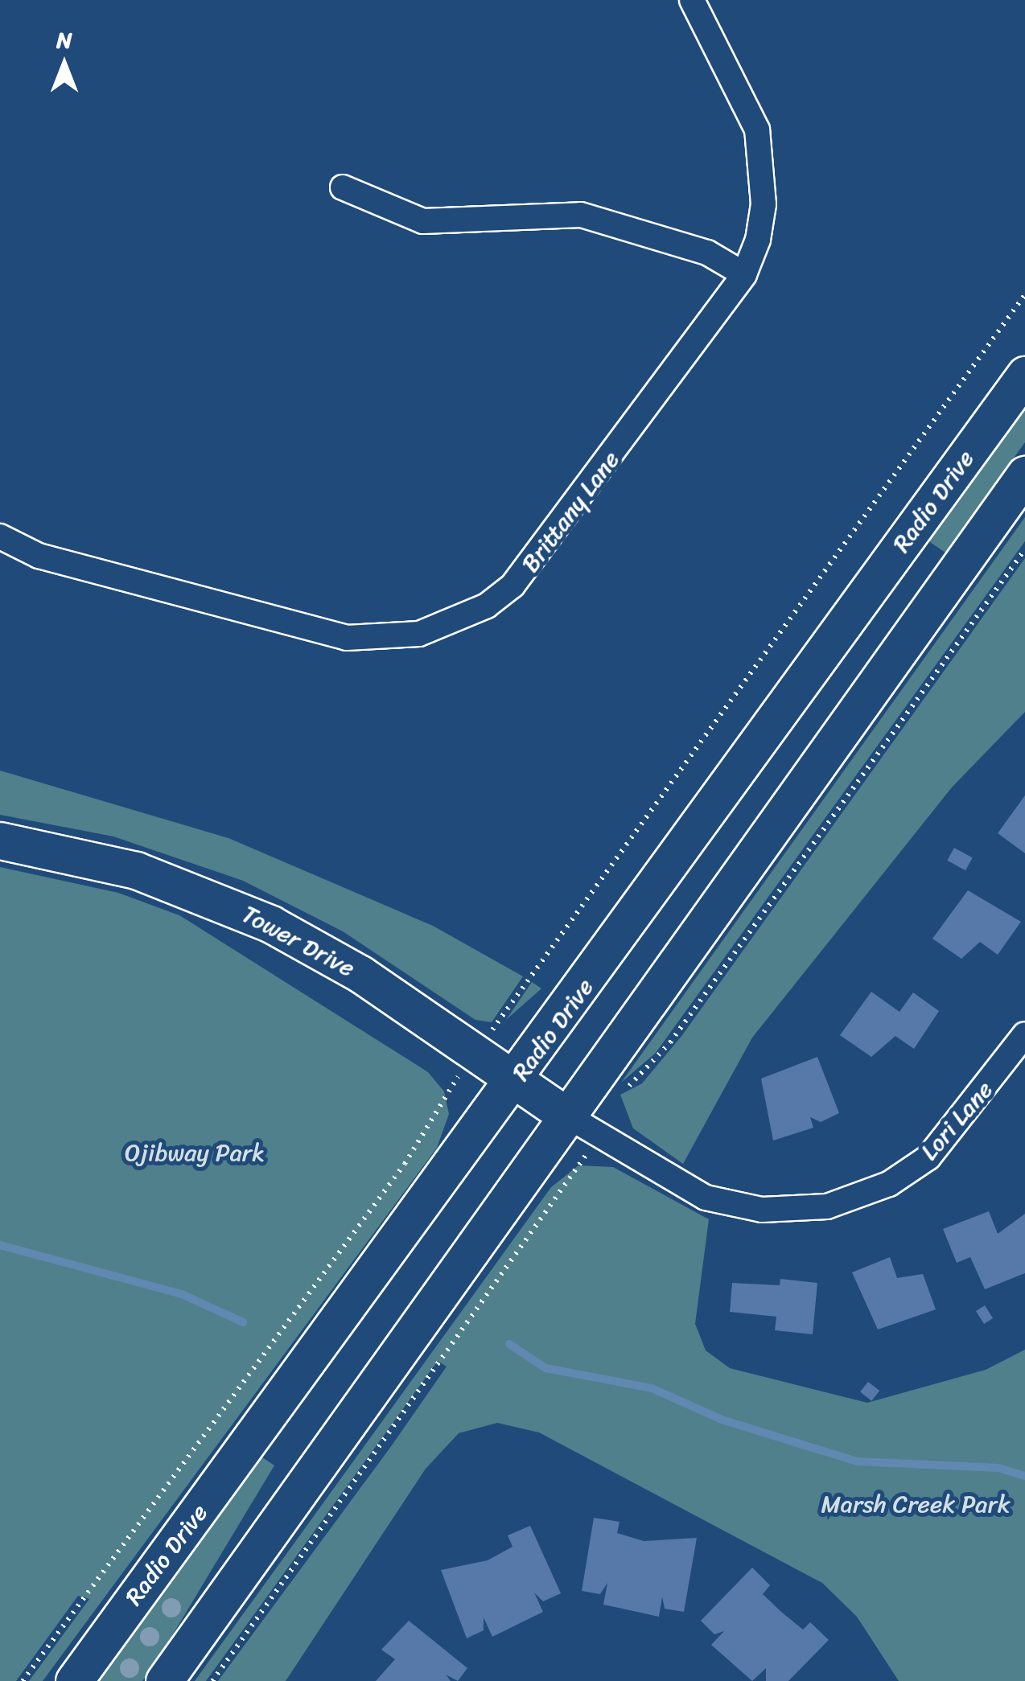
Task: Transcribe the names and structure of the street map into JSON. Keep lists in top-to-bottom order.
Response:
{
  "streets": {
    "main road": ["Radio Drive", "Tower Drive"],
    "street": ["Brittany Lane", "Lori Lane"]
  },
  "crossings": [
    ["Radio Drive", "Tower Drive"],
    ["Tower Drive", "Lori Lane"]
  ],
  "parks": ["Ojibway Park", "Marsh Creek Park"],
  "north": "top"
}
